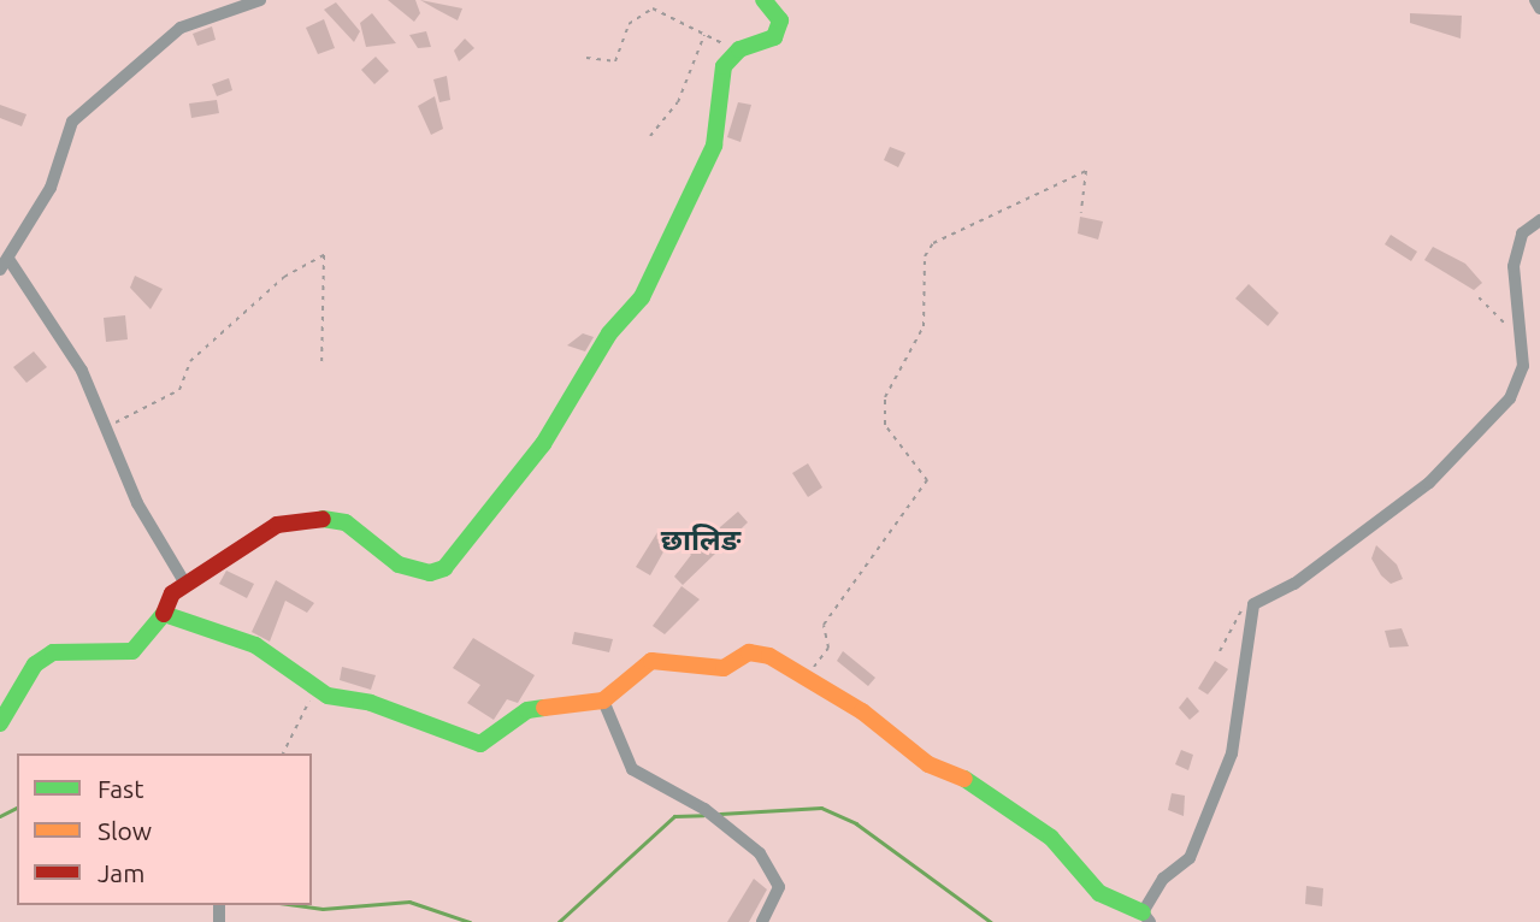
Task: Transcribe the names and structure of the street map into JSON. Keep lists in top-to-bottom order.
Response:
{
  "districts": ["छालिङ"],
  "legend": ["Fast", "Slow", "Jam"]
}
